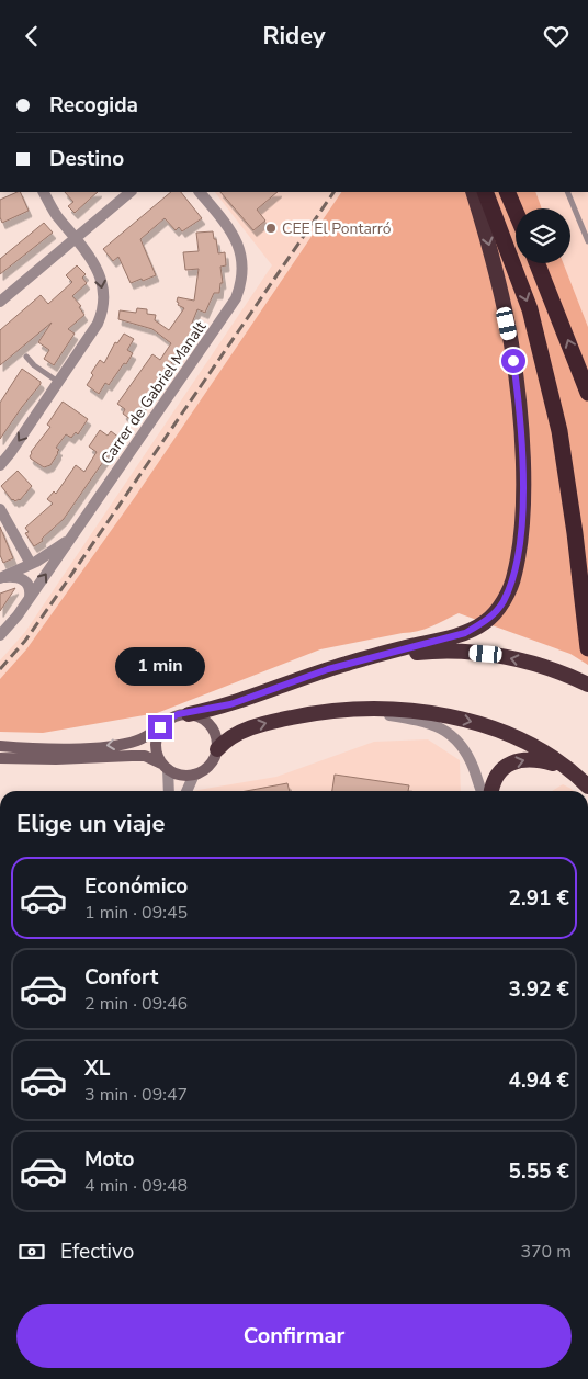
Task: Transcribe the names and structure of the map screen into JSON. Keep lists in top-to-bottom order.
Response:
{
  "streets": {
    "street": ["Carrer de Gabriel Manalt"]
  },
  "places": ["CEE El Pontarró"],
  "page": {
    "header": "Ridey",
    "banner": ["Recogida", "Destino"],
    "bubble": "1 min",
    "heading": "Elige un viaje",
    "list": [
      {
        "name": "Económico",
        "note": "1 min · 09:45",
        "value": "2.91 €"
      },
      {
        "name": "Confort",
        "note": "2 min · 09:46",
        "value": "3.92 €"
      },
      {
        "name": "XL",
        "note": "3 min · 09:47",
        "value": "4.94 €"
      },
      {
        "name": "Moto",
        "note": "4 min · 09:48",
        "value": "5.55 €"
      }
    ],
    "pay": ["Efectivo", "370 m"],
    "buttons": "Confirmar"
  }
}
